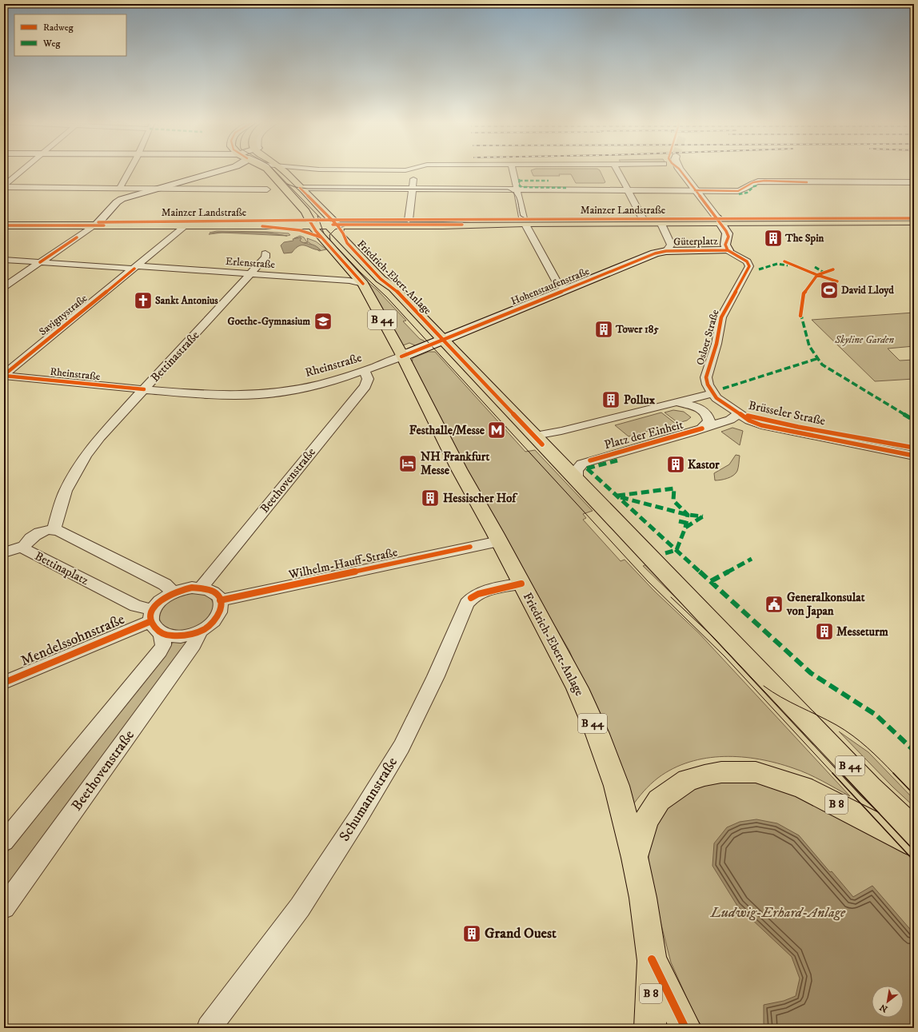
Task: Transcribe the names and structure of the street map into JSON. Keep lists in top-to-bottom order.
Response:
{
  "streets": {
    "main road": [
      "Mainzer Landstraße",
      "Güterplatz",
      "Friedrich-Ebert-Anlage",
      "Hohenstaufenstraße",
      "B 44",
      "B 8"
    ],
    "street": [
      "Erlenstraße",
      "Savignystraße",
      "Osloer Straße",
      "Bettinastraße",
      "Rheinstraße",
      "Brüsseler Straße",
      "Platz der Einheit",
      "Beethovenstraße",
      "Wilhelm-Hauff-Straße",
      "Bettinaplatz",
      "Mendelssohnstraße",
      "Schumannstraße"
    ]
  },
  "crossings": [
    ["Mainzer Landstraße", "Güterplatz"],
    ["Mainzer Landstraße", "Friedrich-Ebert-Anlage"],
    ["Mainzer Landstraße", "Savignystraße"],
    ["Mainzer Landstraße", "B 44"],
    ["Güterplatz", "Hohenstaufenstraße"],
    ["Güterplatz", "Osloer Straße"],
    ["Erlenstraße", "Friedrich-Ebert-Anlage"],
    ["Erlenstraße", "Savignystraße"],
    ["Erlenstraße", "Bettinastraße"],
    ["Friedrich-Ebert-Anlage", "Hohenstaufenstraße"],
    ["Friedrich-Ebert-Anlage", "B 44"],
    ["Friedrich-Ebert-Anlage", "Rheinstraße"],
    ["Friedrich-Ebert-Anlage", "Platz der Einheit"],
    ["Friedrich-Ebert-Anlage", "Wilhelm-Hauff-Straße"],
    ["Friedrich-Ebert-Anlage", "Schumannstraße"],
    ["Friedrich-Ebert-Anlage", "B 8"],
    ["Savignystraße", "Rheinstraße"],
    ["Osloer Straße", "Brüsseler Straße"],
    ["Osloer Straße", "Platz der Einheit"],
    ["Bettinastraße", "Rheinstraße"],
    ["Bettinastraße", "Bettinaplatz"],
    ["Rheinstraße", "Beethovenstraße"],
    ["Brüsseler Straße", "Platz der Einheit"],
    ["Beethovenstraße", "Wilhelm-Hauff-Straße"],
    ["Beethovenstraße", "Bettinaplatz"],
    ["Beethovenstraße", "Mendelssohnstraße"],
    ["Wilhelm-Hauff-Straße", "Bettinaplatz"],
    ["Wilhelm-Hauff-Straße", "Mendelssohnstraße"],
    ["Bettinaplatz", "Mendelssohnstraße"]
  ],
  "parks": ["Skyline Garden", "Ludwig-Erhard-Anlage"],
  "places": {
    "building": [
      "The Spin",
      "Tower 185",
      "Pollux",
      "Kastor",
      "Hessischer Hof",
      "Messeturm",
      "Grand Ouest"
    ],
    "sports": ["David Lloyd"],
    "church": ["Sankt Antonius"],
    "school or university": ["Goethe-Gymnasium"],
    "metro station": ["Festhalle/Messe"],
    "hotel": ["NH Frankfurt Messe"],
    "public building": ["Generalkonsulat von Japan"]
  },
  "legend": ["Radweg", "Weg"],
  "north": "bottom left"
}
